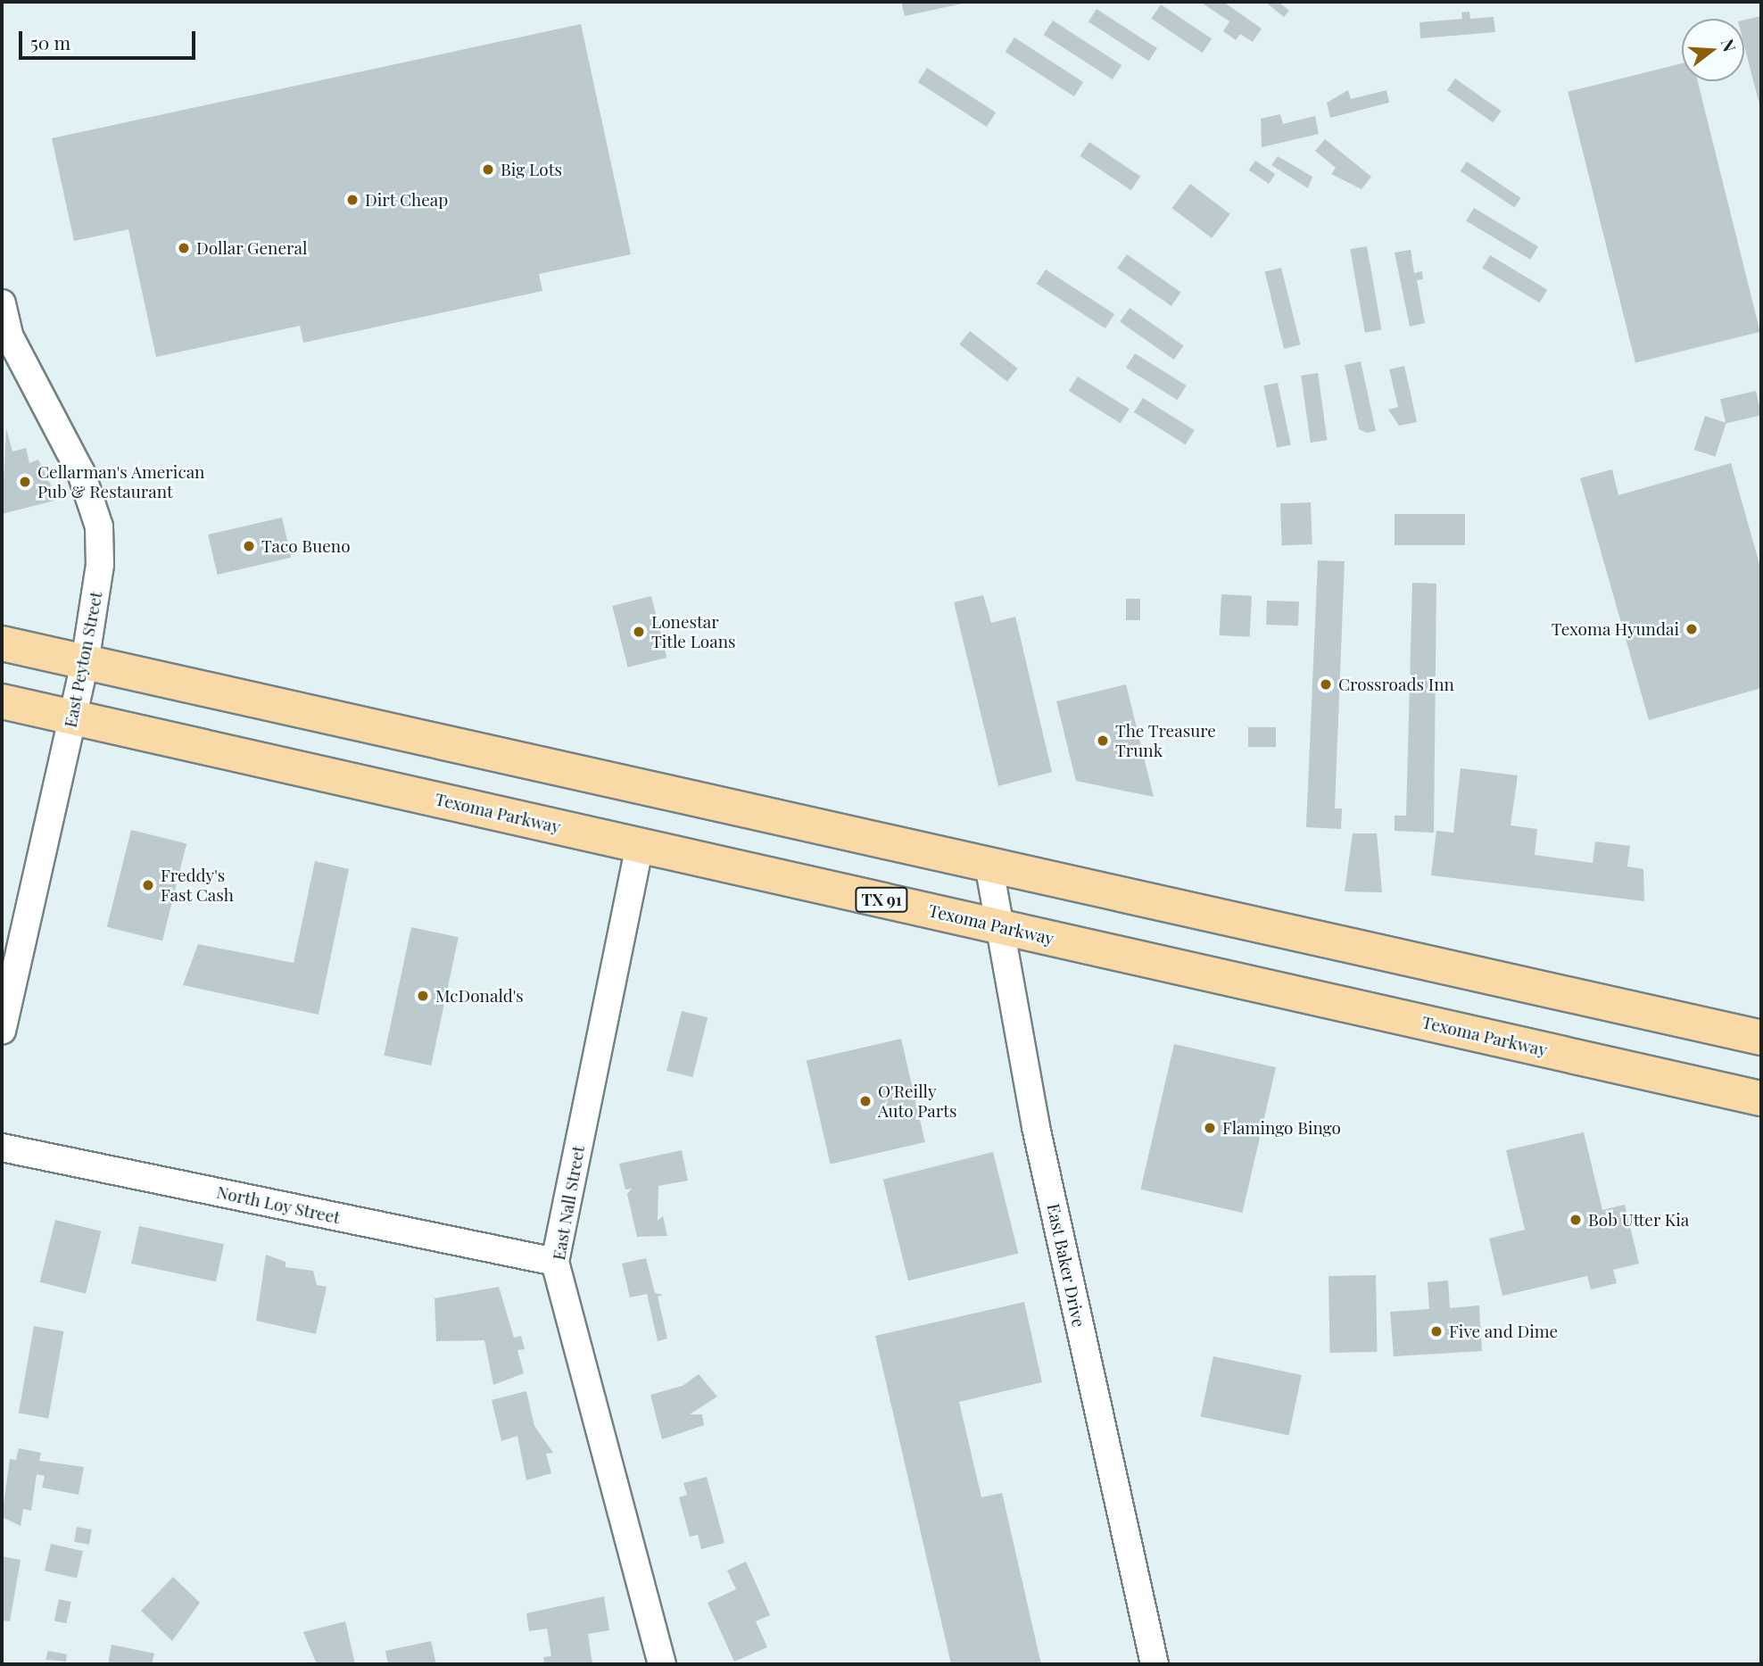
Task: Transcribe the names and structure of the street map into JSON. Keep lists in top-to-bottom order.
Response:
{
  "streets": {
    "main road": ["Texoma Parkway", "TX 91"],
    "street": [
      "East Peyton Street",
      "East Nall Street",
      "North Loy Street",
      "East Baker Drive"
    ]
  },
  "crossings": [
    ["East Peyton Street", "Texoma Parkway"],
    ["Texoma Parkway", "East Nall Street"],
    ["Texoma Parkway", "East Baker Drive"],
    ["East Nall Street", "North Loy Street"]
  ],
  "places": [
    "Big Lots",
    "Dirt Cheap",
    "Dollar General",
    "Cellarman's American Pub & Restaurant",
    "Taco Bueno",
    "Texoma Hyundai",
    "Lonestar Title Loans",
    "Crossroads Inn",
    "The Treasure Trunk",
    "Freddy's Fast Cash",
    "McDonald's",
    "O'Reilly Auto Parts",
    "Flamingo Bingo",
    "Bob Utter Kia",
    "Five and Dime"
  ],
  "scale_bar": "50 m",
  "north": "right"
}
